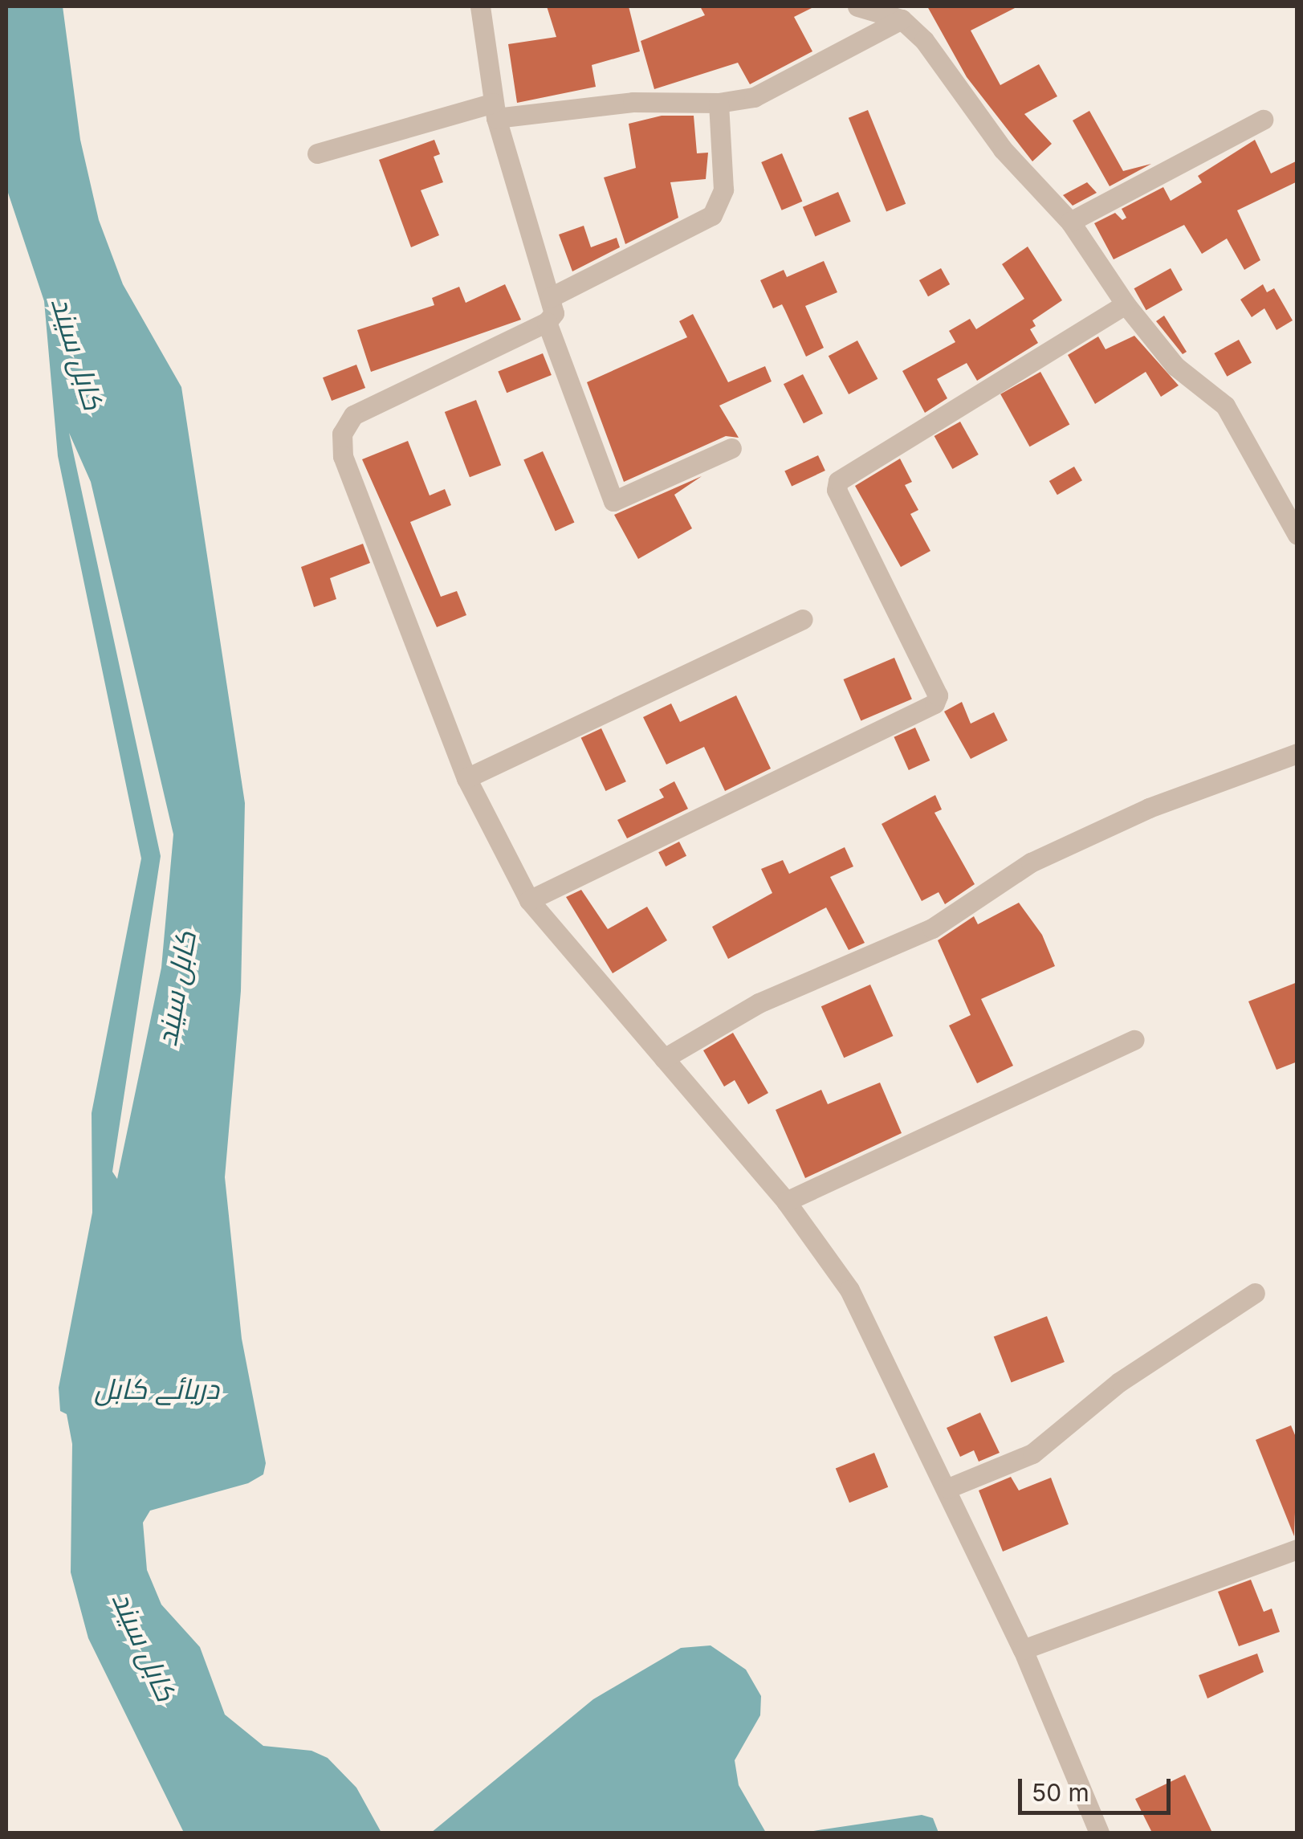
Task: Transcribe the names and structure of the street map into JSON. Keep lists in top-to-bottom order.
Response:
{
  "water": ["کابل سيند", "دریائے کابل"],
  "scale_bar": "50 m"
}
